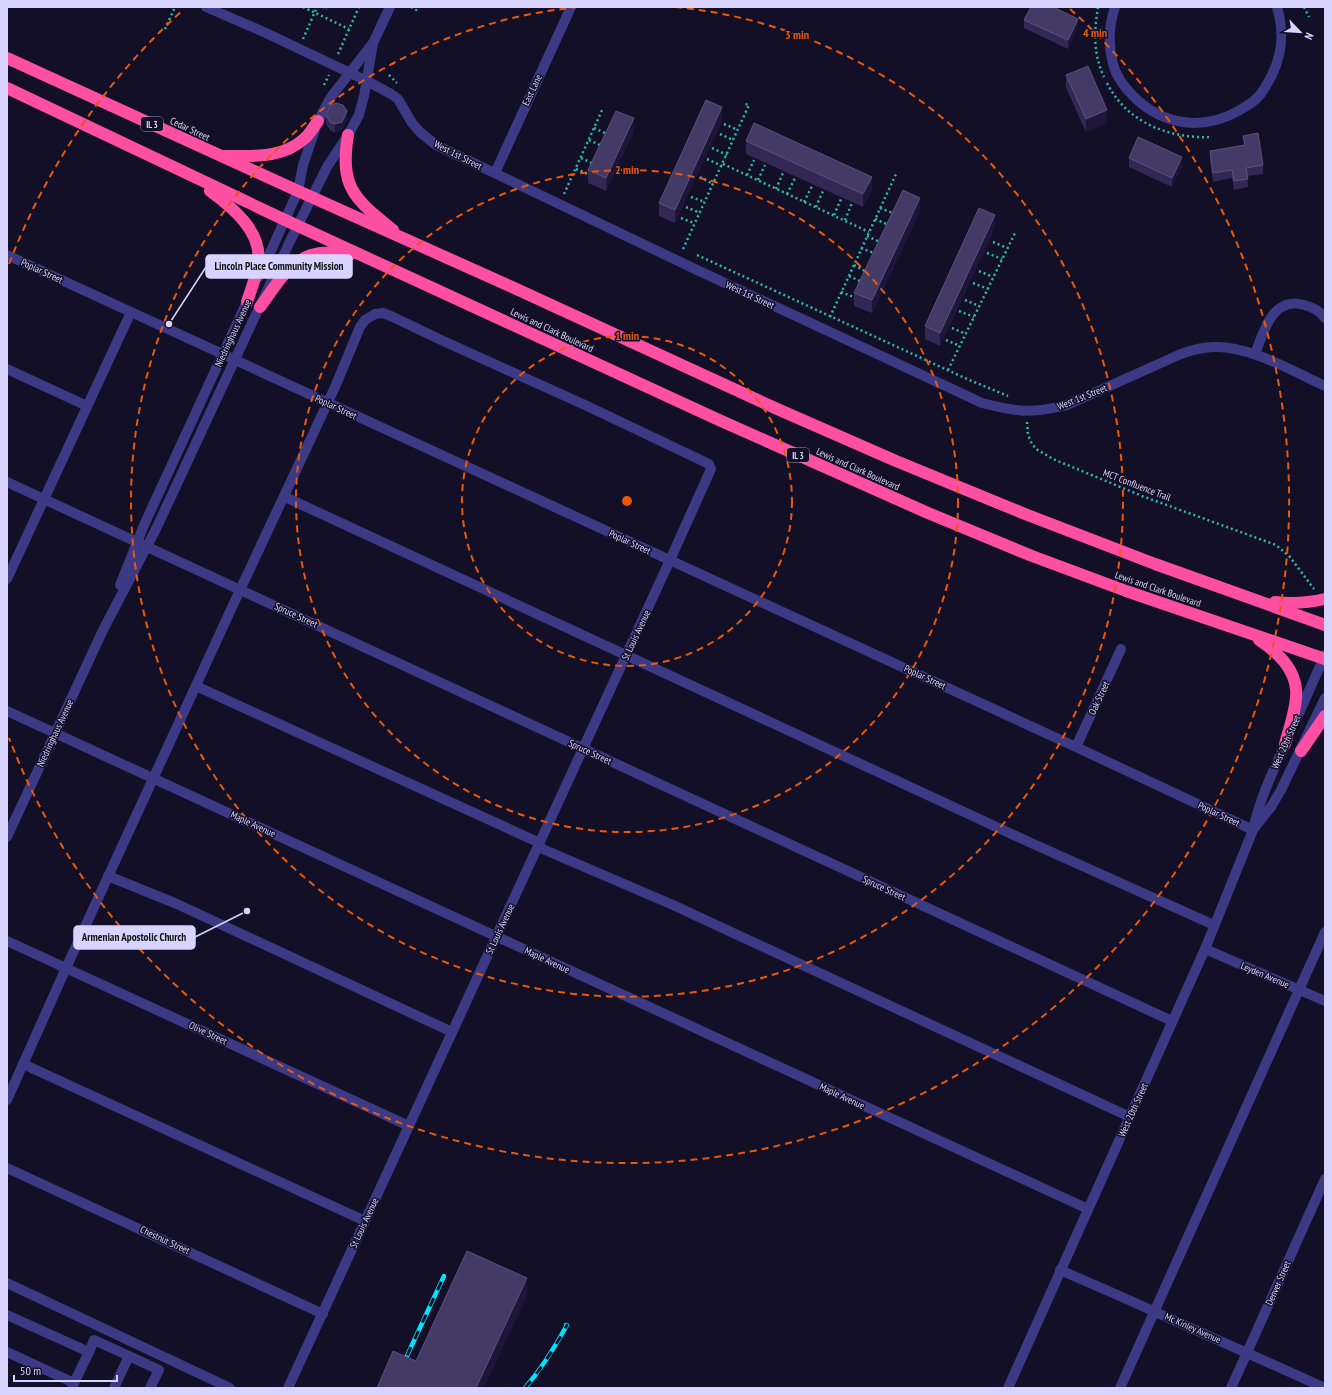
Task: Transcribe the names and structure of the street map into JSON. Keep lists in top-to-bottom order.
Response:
{
  "streets": {
    "highway": ["IL 3", "Cedar Street", "Lewis and Clark Boulevard"],
    "street": [
      "East Lane",
      "West 1st Street",
      "Poplar Street",
      "Niedringhaus Avenue",
      "Spruce Street",
      "St Louis Avenue",
      "Oak Street",
      "West 20th Street",
      "Maple Avenue",
      "Leyden Avenue",
      "Olive Street",
      "Chestnut Street",
      "Denver Street",
      "Mc Kinley Avenue"
    ],
    "path": ["MCT Confluence Trail"]
  },
  "crossings": [
    ["East Lane", "West 1st Street"],
    ["IL 3", "Cedar Street"],
    ["IL 3", "Lewis and Clark Boulevard"],
    ["IL 3", "Niedringhaus Avenue"],
    ["Cedar Street", "Niedringhaus Avenue"],
    ["West 1st Street", "Niedringhaus Avenue"],
    ["West 1st Street", "MCT Confluence Trail"],
    ["Poplar Street", "Niedringhaus Avenue"],
    ["Poplar Street", "St Louis Avenue"],
    ["Poplar Street", "Oak Street"],
    ["Poplar Street", "West 20th Street"],
    ["Lewis and Clark Boulevard", "Niedringhaus Avenue"],
    ["Lewis and Clark Boulevard", "West 20th Street"],
    ["Niedringhaus Avenue", "Spruce Street"],
    ["Niedringhaus Avenue", "Maple Avenue"],
    ["Spruce Street", "St Louis Avenue"],
    ["Spruce Street", "West 20th Street"],
    ["St Louis Avenue", "Maple Avenue"],
    ["St Louis Avenue", "Olive Street"],
    ["St Louis Avenue", "Chestnut Street"],
    ["West 20th Street", "Maple Avenue"],
    ["West 20th Street", "Leyden Avenue"],
    ["West 20th Street", "Mc Kinley Avenue"],
    ["Denver Street", "Mc Kinley Avenue"]
  ],
  "places": ["Lincoln Place Community Mission", "Armenian Apostolic Church"],
  "scale_bar": "50 m",
  "north": "bottom right",
  "rings": [
    "4 min",
    "3 min",
    "2 min",
    "1 min"
  ]
}
